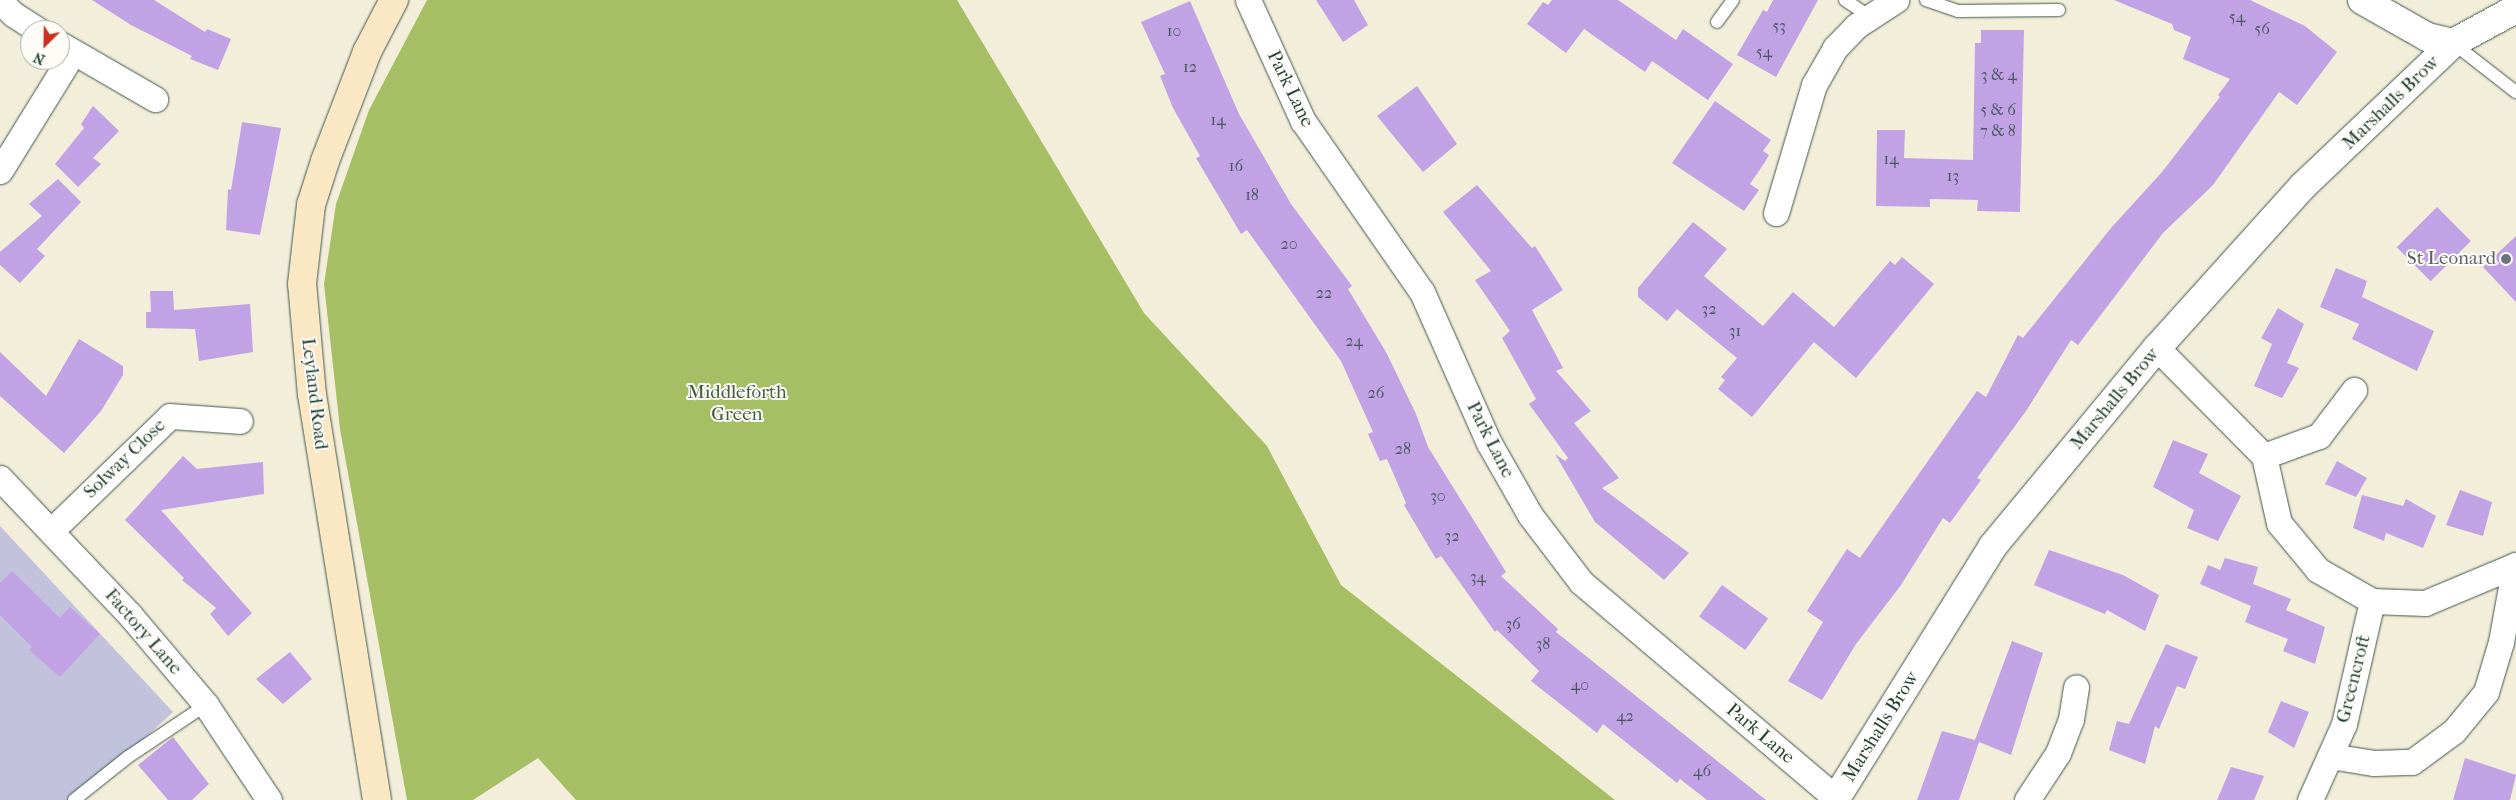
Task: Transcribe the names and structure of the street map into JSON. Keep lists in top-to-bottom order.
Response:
{
  "streets": {
    "main road": ["Leyland Road"],
    "street": [
      "Park Lane",
      "Marshalls Brow",
      "Solway Close",
      "Factory Lane",
      "Greencroft"
    ]
  },
  "crossings": [
    ["Park Lane", "Marshalls Brow"],
    ["Solway Close", "Factory Lane"]
  ],
  "parks": ["Middleforth Green"],
  "places": ["St Leonard"],
  "house_numbers": [
    "54",
    "53",
    "56",
    "10",
    "54",
    "12",
    "3 & 4",
    "5 & 6",
    "14",
    "7 & 8",
    "14",
    "16",
    "13",
    "18",
    "20",
    "22",
    "32",
    "31",
    "24",
    "26",
    "28",
    "30",
    "32",
    "34",
    "36",
    "38",
    "40",
    "42",
    "46"
  ],
  "north": "bottom left"
}
